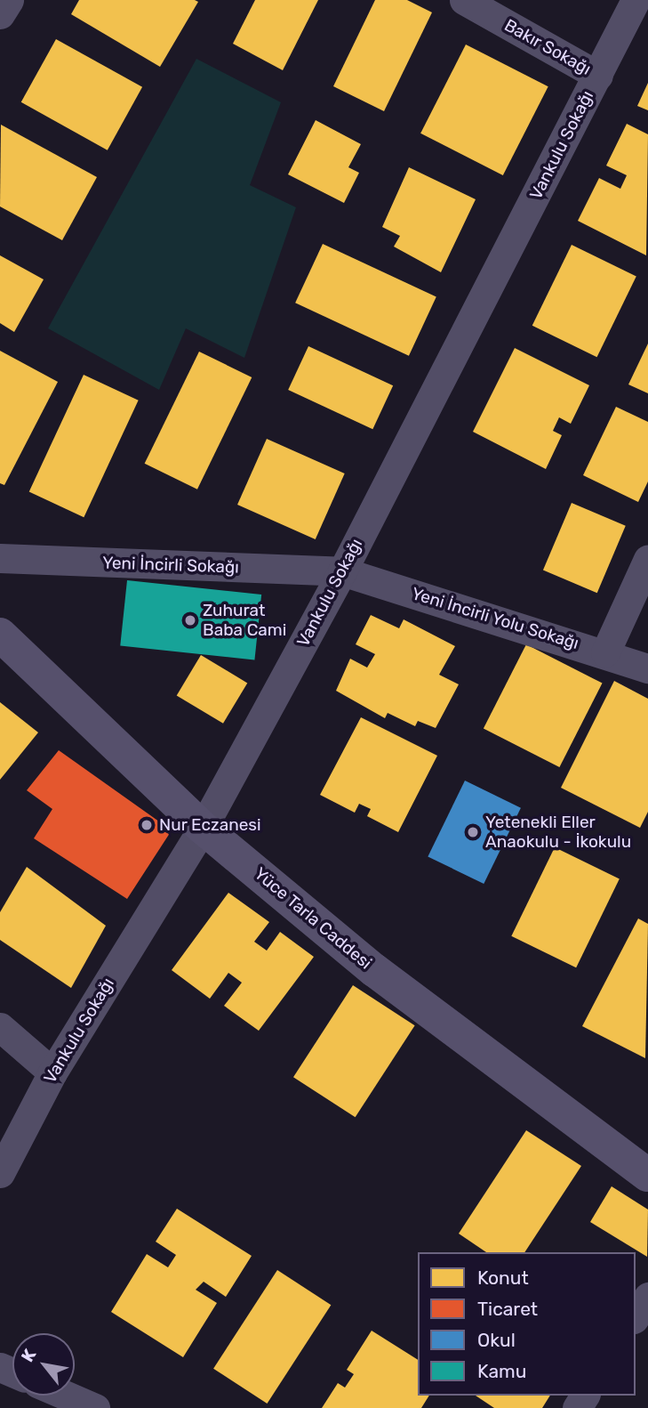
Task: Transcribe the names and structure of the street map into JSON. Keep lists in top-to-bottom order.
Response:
{
  "streets": {
    "main road": ["Yüce Tarla Caddesi"],
    "street": [
      "Bakır Sokağı",
      "Vankulu Sokağı",
      "Yeni İncirli Sokağı",
      "Yeni İncirli Yolu Sokağı"
    ]
  },
  "crossings": [
    ["Bakır Sokağı", "Vankulu Sokağı"],
    ["Vankulu Sokağı", "Yeni İncirli Sokağı"],
    ["Vankulu Sokağı", "Yeni İncirli Yolu Sokağı"],
    ["Vankulu Sokağı", "Yüce Tarla Caddesi"],
    ["Yeni İncirli Sokağı", "Yeni İncirli Yolu Sokağı"]
  ],
  "places": ["Zuhurat Baba Cami", "Nur Eczanesi", "Yetenekli Eller Anaokulu - İkokulu"],
  "legend": [
    "Konut",
    "Ticaret",
    "Okul",
    "Kamu"
  ],
  "north": "top left"
}
